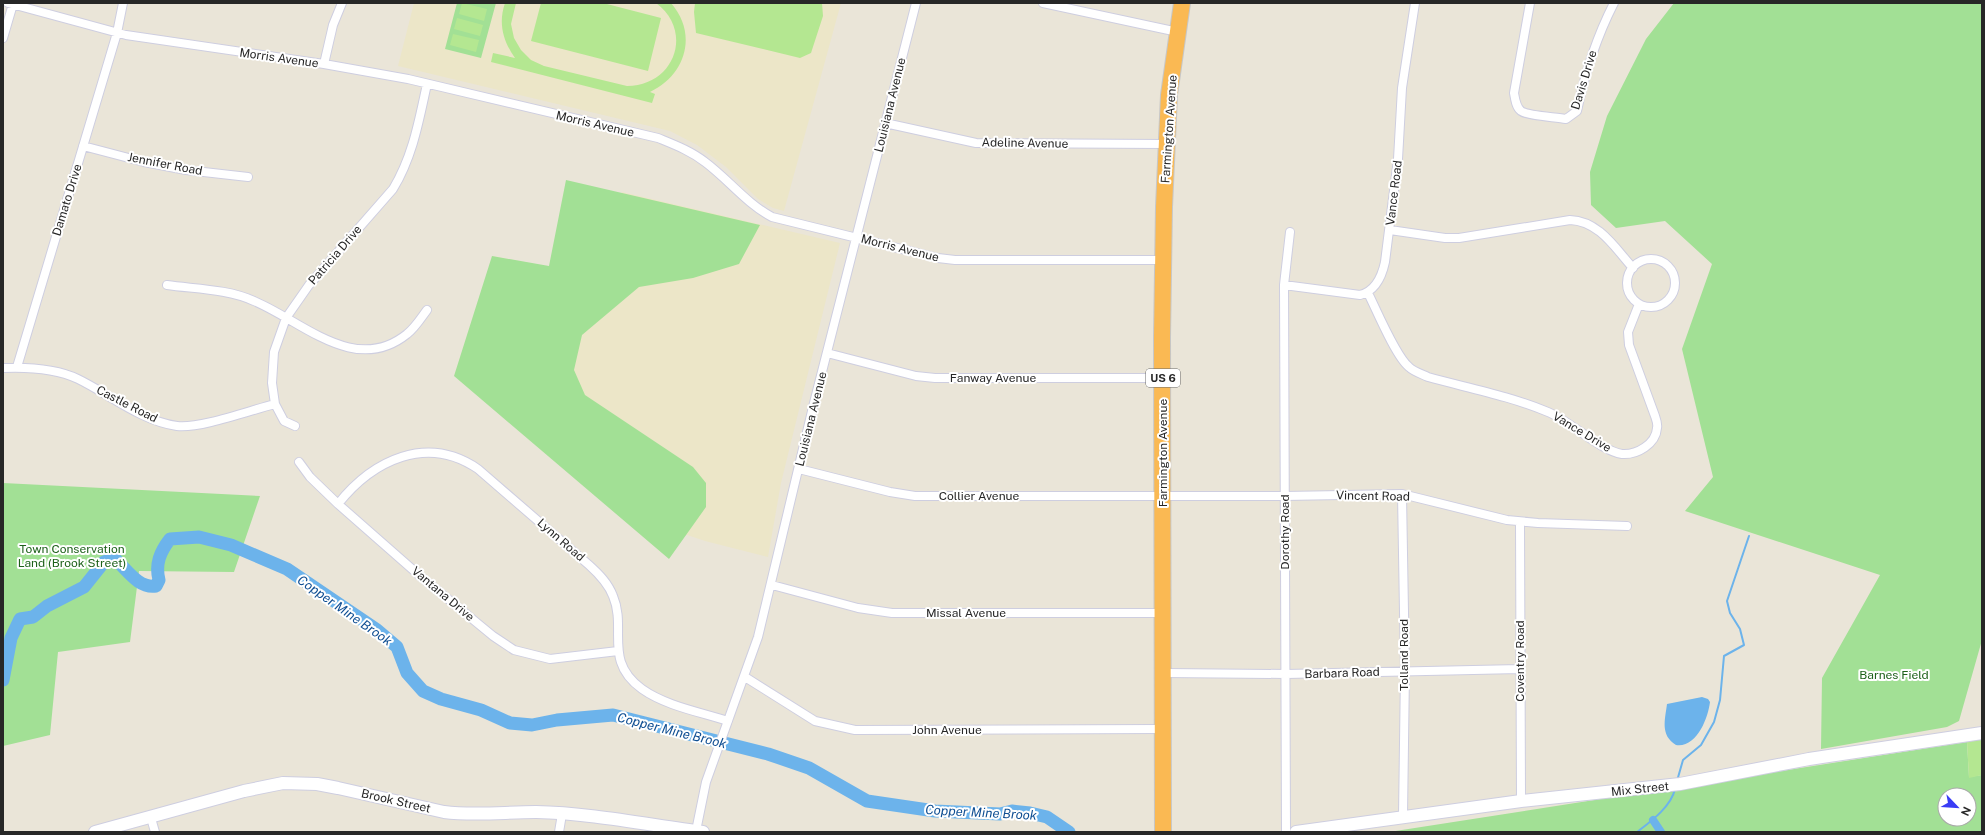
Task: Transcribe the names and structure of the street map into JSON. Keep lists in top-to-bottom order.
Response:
{
  "streets": {
    "highway": ["Farmington Avenue", "US 6"],
    "main road": ["Mix Street", "Brook Street"],
    "street": [
      "Morris Avenue",
      "Davis Drive",
      "Louisiana Avenue",
      "Adeline Avenue",
      "Jennifer Road",
      "Vance Road",
      "Damato Drive",
      "Patricia Drive",
      "Fanway Avenue",
      "Castle Road",
      "Vance Drive",
      "Collier Avenue",
      "Vincent Road",
      "Dorothy Road",
      "Lynn Road",
      "Vantana Drive",
      "Missal Avenue",
      "Tolland Road",
      "Coventry Road",
      "Barbara Road",
      "John Avenue"
    ]
  },
  "crossings": [
    ["Morris Avenue", "Louisiana Avenue"],
    ["Morris Avenue", "Farmington Avenue"],
    ["Morris Avenue", "Damato Drive"],
    ["Morris Avenue", "Patricia Drive"],
    ["Louisiana Avenue", "Adeline Avenue"],
    ["Louisiana Avenue", "Fanway Avenue"],
    ["Louisiana Avenue", "Collier Avenue"],
    ["Louisiana Avenue", "Lynn Road"],
    ["Louisiana Avenue", "Missal Avenue"],
    ["Louisiana Avenue", "John Avenue"],
    ["Louisiana Avenue", "Brook Street"],
    ["Farmington Avenue", "Adeline Avenue"],
    ["Farmington Avenue", "Fanway Avenue"],
    ["Farmington Avenue", "Collier Avenue"],
    ["Farmington Avenue", "Vincent Road"],
    ["Farmington Avenue", "Missal Avenue"],
    ["Farmington Avenue", "Barbara Road"],
    ["Farmington Avenue", "John Avenue"],
    ["Jennifer Road", "Damato Drive"],
    ["Vance Road", "Vance Drive"],
    ["Damato Drive", "Castle Road"],
    ["Patricia Drive", "Castle Road"],
    ["Collier Avenue", "Vincent Road"],
    ["Vincent Road", "Dorothy Road"],
    ["Vincent Road", "Tolland Road"],
    ["Vincent Road", "Coventry Road"],
    ["Dorothy Road", "Barbara Road"],
    ["Lynn Road", "Vantana Drive"],
    ["Tolland Road", "Barbara Road"],
    ["Tolland Road", "Mix Street"],
    ["Coventry Road", "Barbara Road"],
    ["Coventry Road", "Mix Street"]
  ],
  "water": ["Copper Mine Brook"],
  "parks": ["Town Conservation Land (Brook Street)", "Barnes Field"],
  "north": "bottom right"
}
